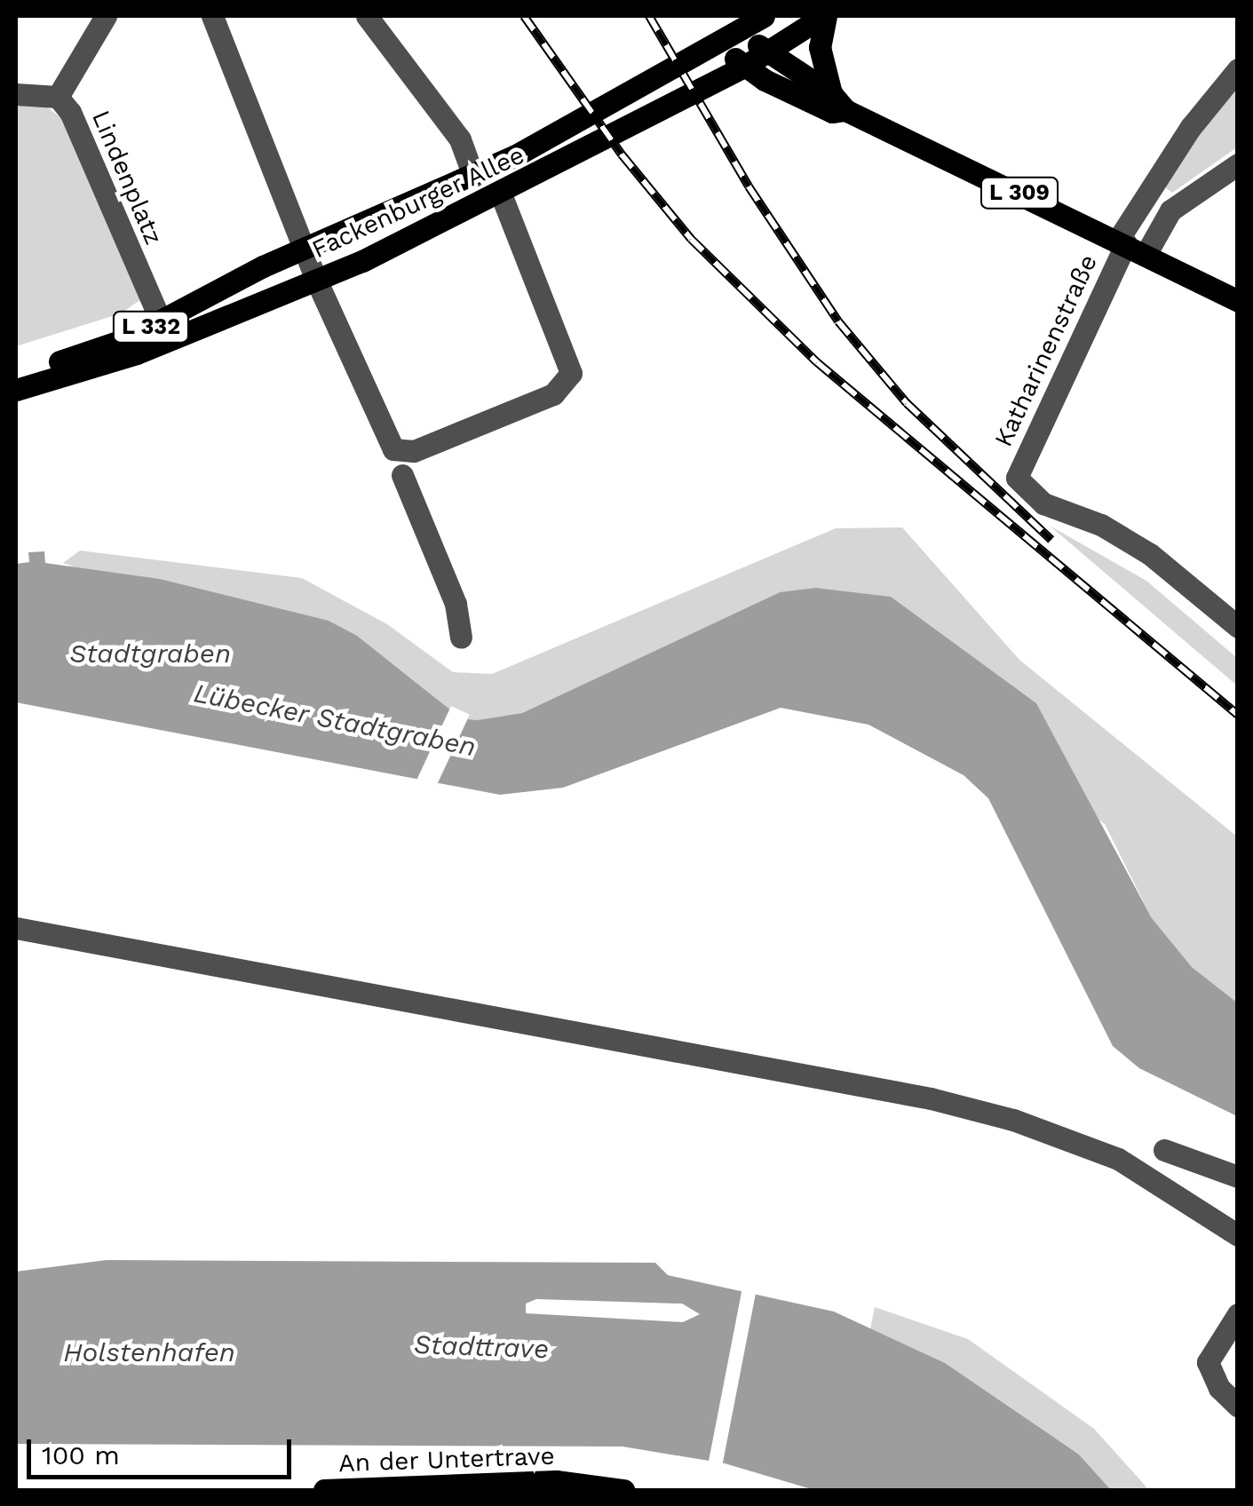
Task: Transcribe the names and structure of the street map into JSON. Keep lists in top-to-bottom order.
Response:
{
  "streets": {
    "main road": [
      "L 309",
      "Fackenburger Allee",
      "L 332",
      "An der Untertrave"
    ],
    "street": ["Lindenplatz", "Katharinenstraße"]
  },
  "crossings": [
    ["Lindenplatz", "Fackenburger Allee"],
    ["L 309", "Fackenburger Allee"],
    ["L 309", "Katharinenstraße"]
  ],
  "water": [
    "Stadtgraben",
    "Lübecker Stadtgraben",
    "Stadttrave",
    "Holstenhafen"
  ],
  "scale_bar": "100 m"
}
